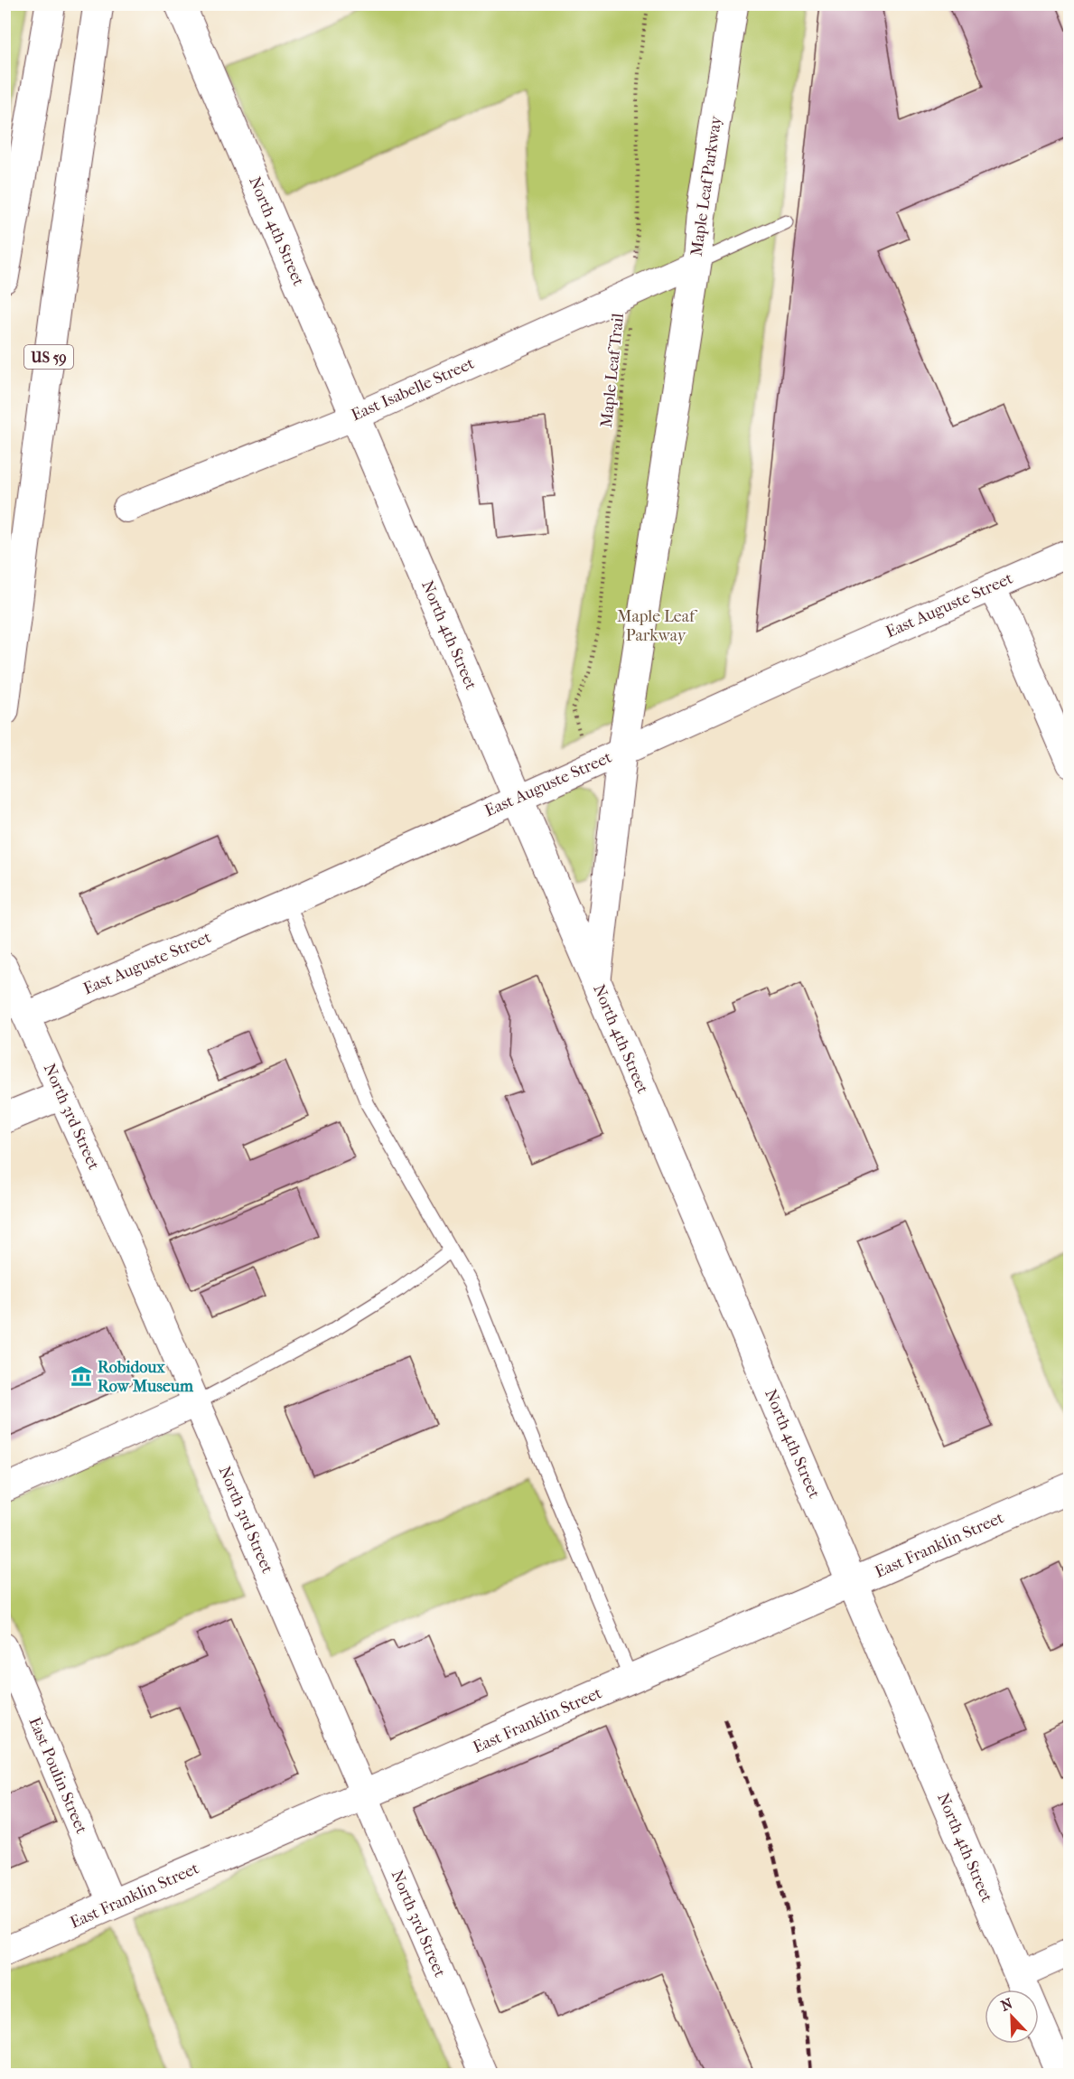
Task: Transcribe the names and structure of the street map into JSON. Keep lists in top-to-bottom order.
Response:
{
  "streets": {
    "street": [
      "Maple Leaf Parkway",
      "North 4th Street",
      "US 59",
      "East Isabelle Street",
      "East Auguste Street",
      "North 3rd Street",
      "East Franklin Street",
      "East Poulin Street"
    ],
    "path": ["Maple Leaf Trail"]
  },
  "crossings": [
    ["Maple Leaf Parkway", "North 4th Street"],
    ["Maple Leaf Parkway", "East Isabelle Street"],
    ["Maple Leaf Parkway", "East Auguste Street"],
    ["North 4th Street", "East Isabelle Street"],
    ["North 4th Street", "East Auguste Street"],
    ["North 4th Street", "East Franklin Street"],
    ["Maple Leaf Trail", "East Isabelle Street"],
    ["East Auguste Street", "North 3rd Street"],
    ["North 3rd Street", "East Franklin Street"],
    ["East Franklin Street", "East Poulin Street"]
  ],
  "parks": ["Maple Leaf Parkway"],
  "places": {
    "museum": ["Robidoux Row Museum"]
  },
  "north": "top left"
}
